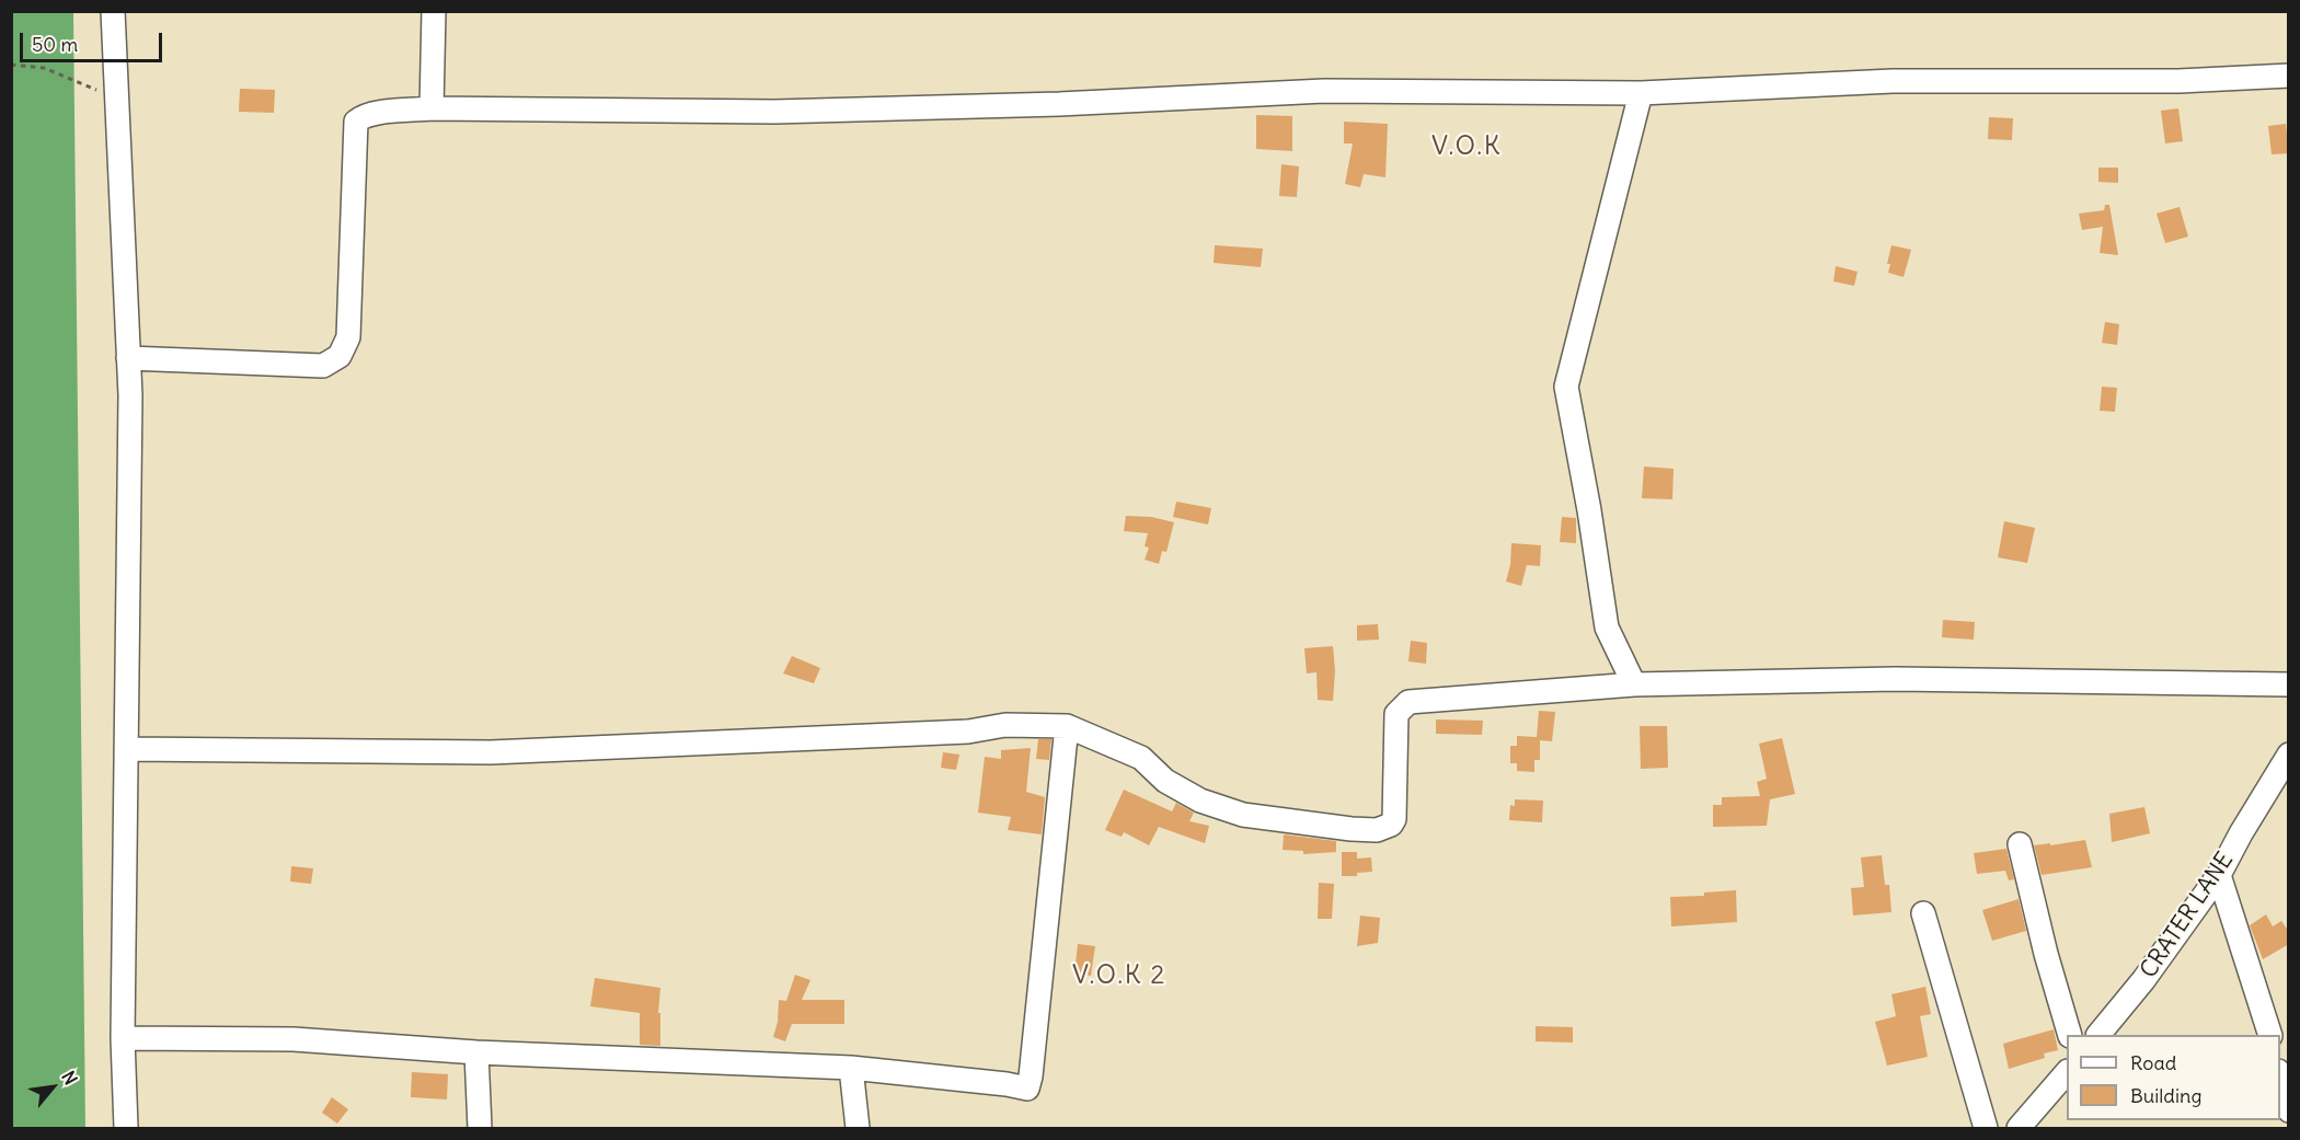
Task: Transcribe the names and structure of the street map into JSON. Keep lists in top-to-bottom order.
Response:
{
  "streets": {
    "street": ["CRATER LANE"]
  },
  "districts": ["V.O.K", "V.O.K 2"],
  "legend": ["Road", "Building"],
  "scale_bar": "50 m",
  "north": "top right"
}
